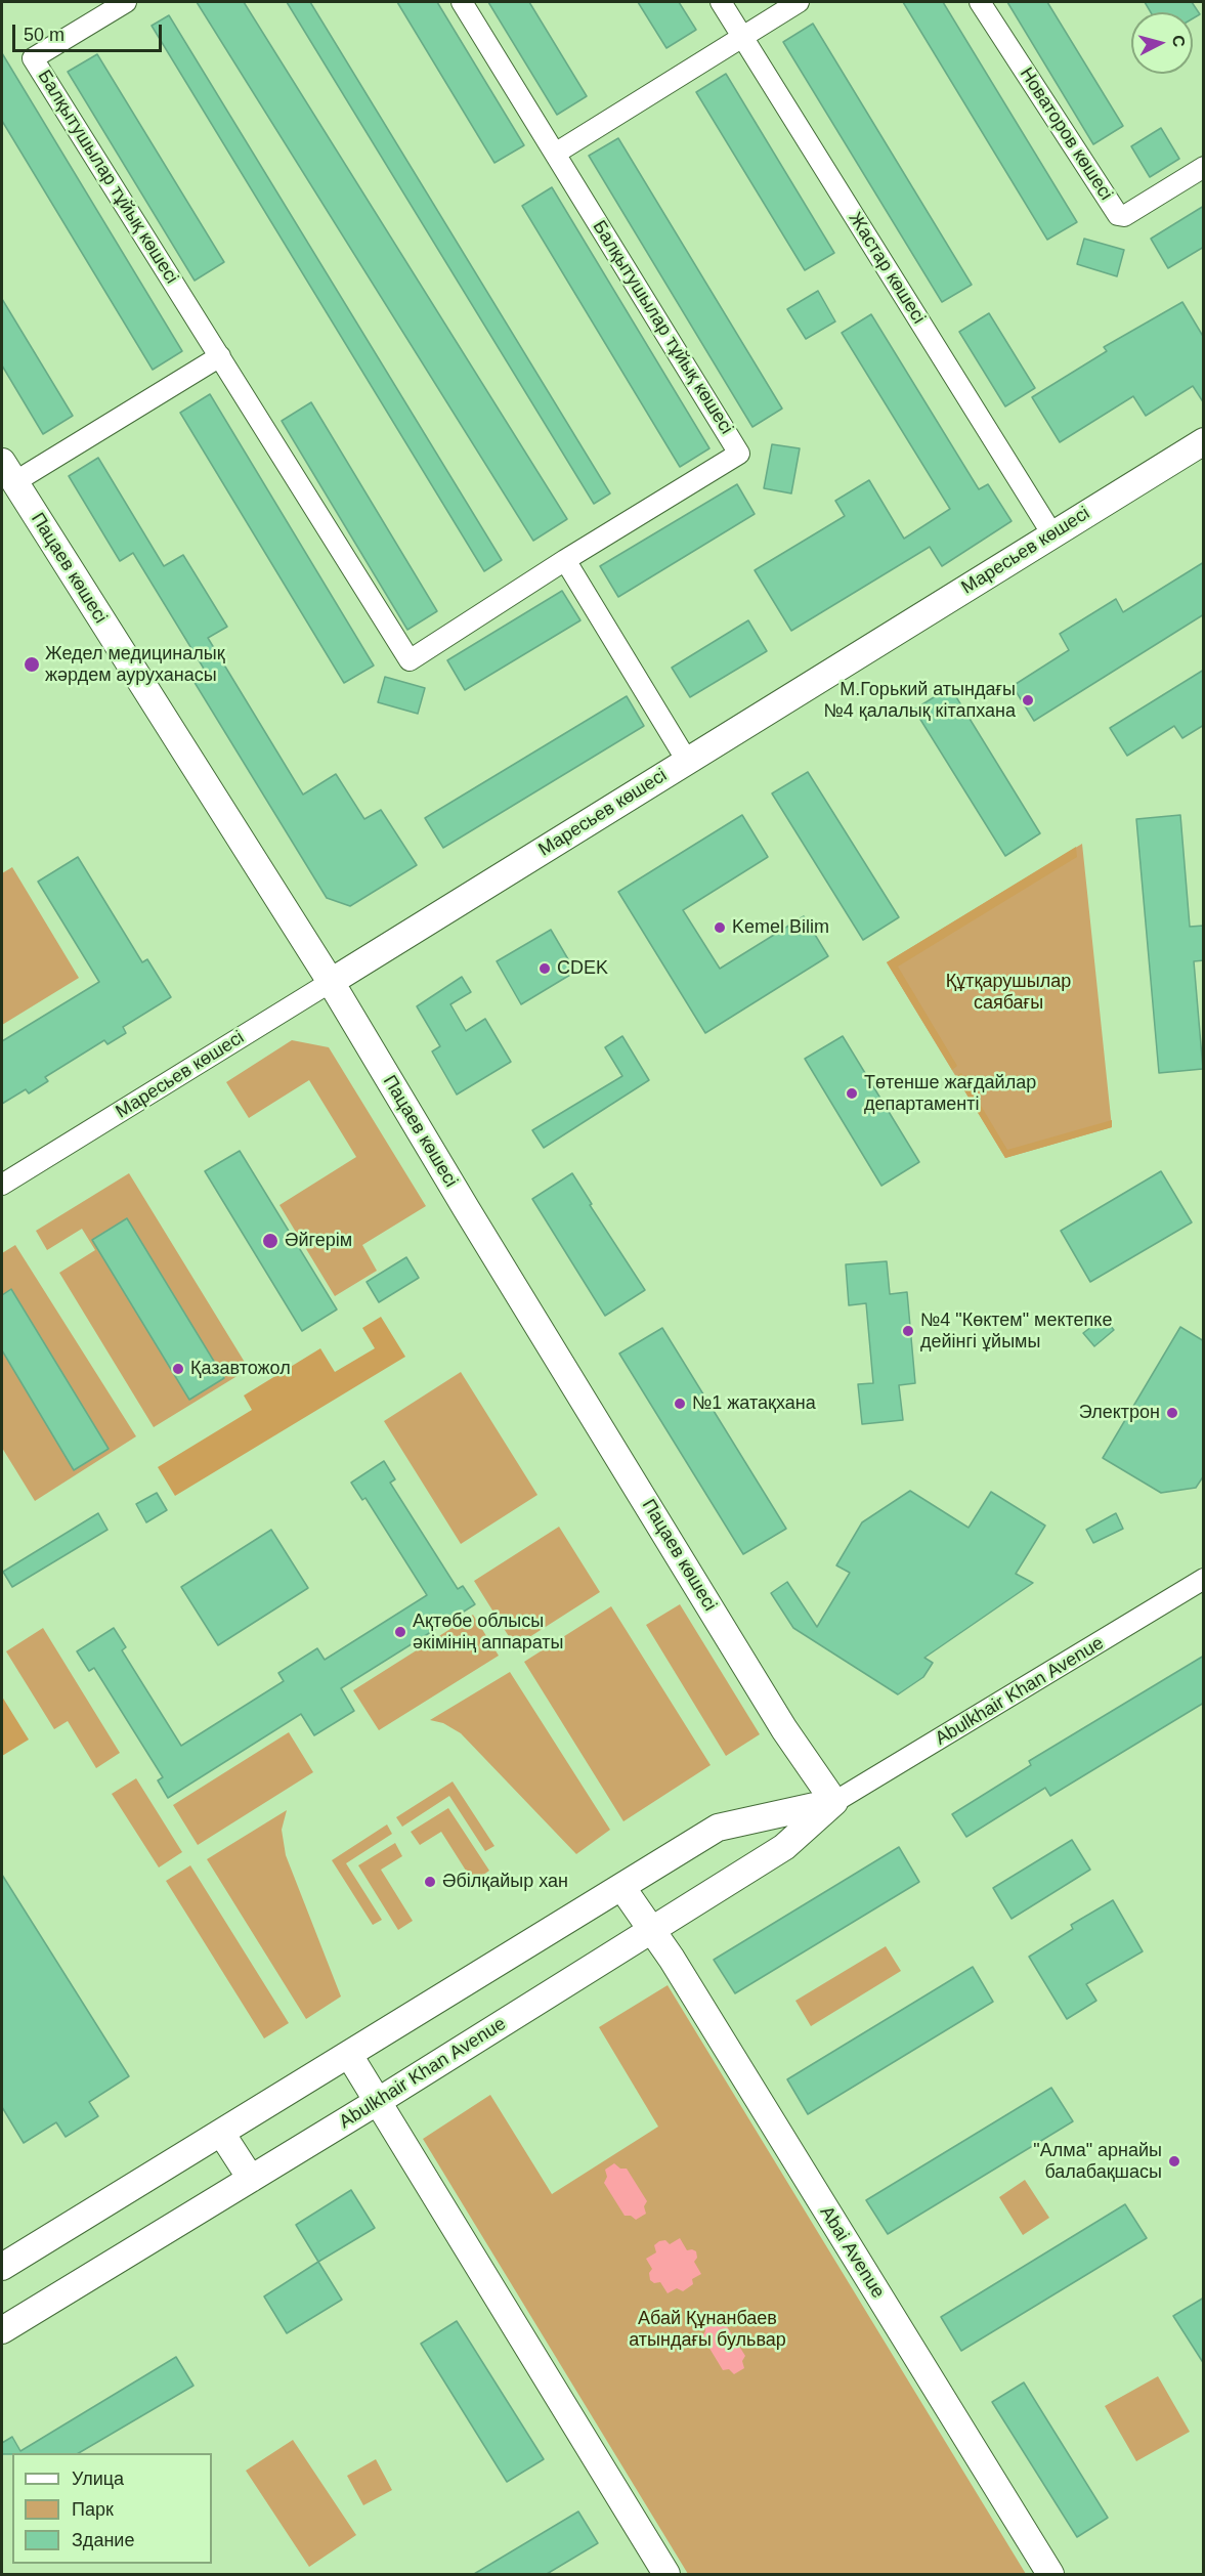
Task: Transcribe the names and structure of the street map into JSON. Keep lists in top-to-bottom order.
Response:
{
  "streets": {
    "main road": [
      "Маресьев көшесі",
      "Пацаев көшесі",
      "Abulkhair Khan Avenue",
      "Abai Avenue"
    ],
    "street": ["Новаторов көшесі", "Балқытушылар тұйық көшесі", "Жастар көшесі"]
  },
  "crossings": [
    ["Жастар көшесі", "Маресьев көшесі"],
    ["Маресьев көшесі", "Пацаев көшесі"],
    ["Пацаев көшесі", "Abulkhair Khan Avenue"],
    ["Abulkhair Khan Avenue", "Abai Avenue"]
  ],
  "parks": ["Құтқарушылар саябағы", "Абай Құнанбаев атындағы бульвар"],
  "places": [
    "Жедел медициналық жәрдем ауруханасы",
    "М.Горький атындағы №4 қалалық кітапхана",
    "Kemel Bilim",
    "CDEK",
    "Төтенше жағдайлар департаменті",
    "Әйгерім",
    "№4 \"Көктем\" мектепке дейінгі ұйымы",
    "Қазавтожол",
    "№1 жатақхана",
    "Электрон",
    "Ақтөбе облысы әкімінің аппараты",
    "Әбілқайыр хан",
    "\"Алма\" арнайы балабақшасы"
  ],
  "legend": ["Улица", "Парк", "Здание"],
  "scale_bar": "50 m",
  "north": "right"
}
